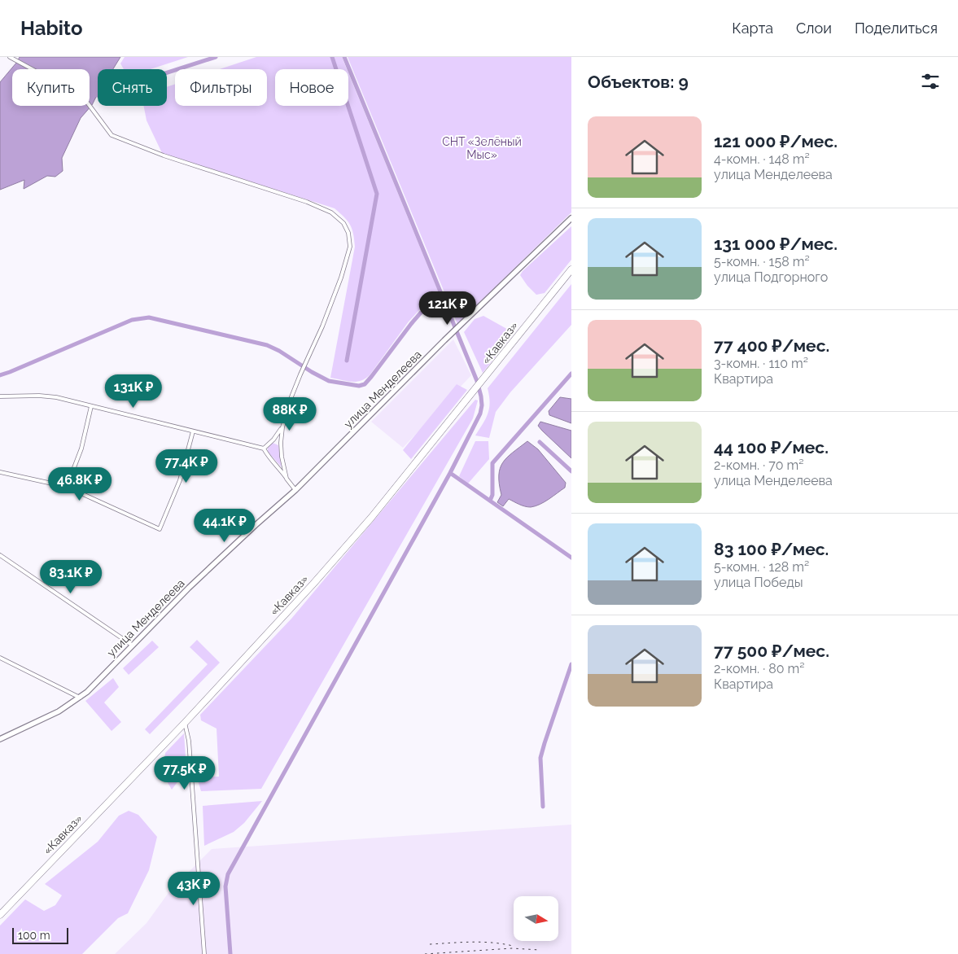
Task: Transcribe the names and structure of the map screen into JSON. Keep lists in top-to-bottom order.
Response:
{
  "streets": {
    "highway": ["«Кавказ»"],
    "main road": ["улица Менделеева"]
  },
  "parks": ["СНТ «Зелёный Мыс»"],
  "scale_bar": "100 m",
  "north": "right",
  "page": {
    "header": "Habito",
    "nav": ["Карта", "Слои", "Поделиться"],
    "heading": "Объектов: 9",
    "chip": [
      "Купить",
      "Снять",
      "Фильтры",
      "Новое"
    ],
    "list": [
      {
        "name": "121 000 ₽/мес.",
        "note": "4-комн. · 148 m² · улица Менделеева"
      },
      {
        "name": "131 000 ₽/мес.",
        "note": "5-комн. · 158 m² · улица Подгорного"
      },
      {
        "name": "77 400 ₽/мес.",
        "note": "3-комн. · 110 m² · Квартира"
      },
      {
        "name": "44 100 ₽/мес.",
        "note": "2-комн. · 70 m² · улица Менделеева"
      },
      {
        "name": "83 100 ₽/мес.",
        "note": "5-комн. · 128 m² · улица Победы"
      },
      {
        "name": "77 500 ₽/мес.",
        "note": "2-комн. · 80 m² · Квартира"
      }
    ],
    "price": [
      "121K ₽",
      "131K ₽",
      "88K ₽",
      "77.4K ₽",
      "46.8K ₽",
      "44.1K ₽",
      "83.1K ₽",
      "77.5K ₽",
      "43K ₽"
    ],
    "scale": "100 m"
  }
}
